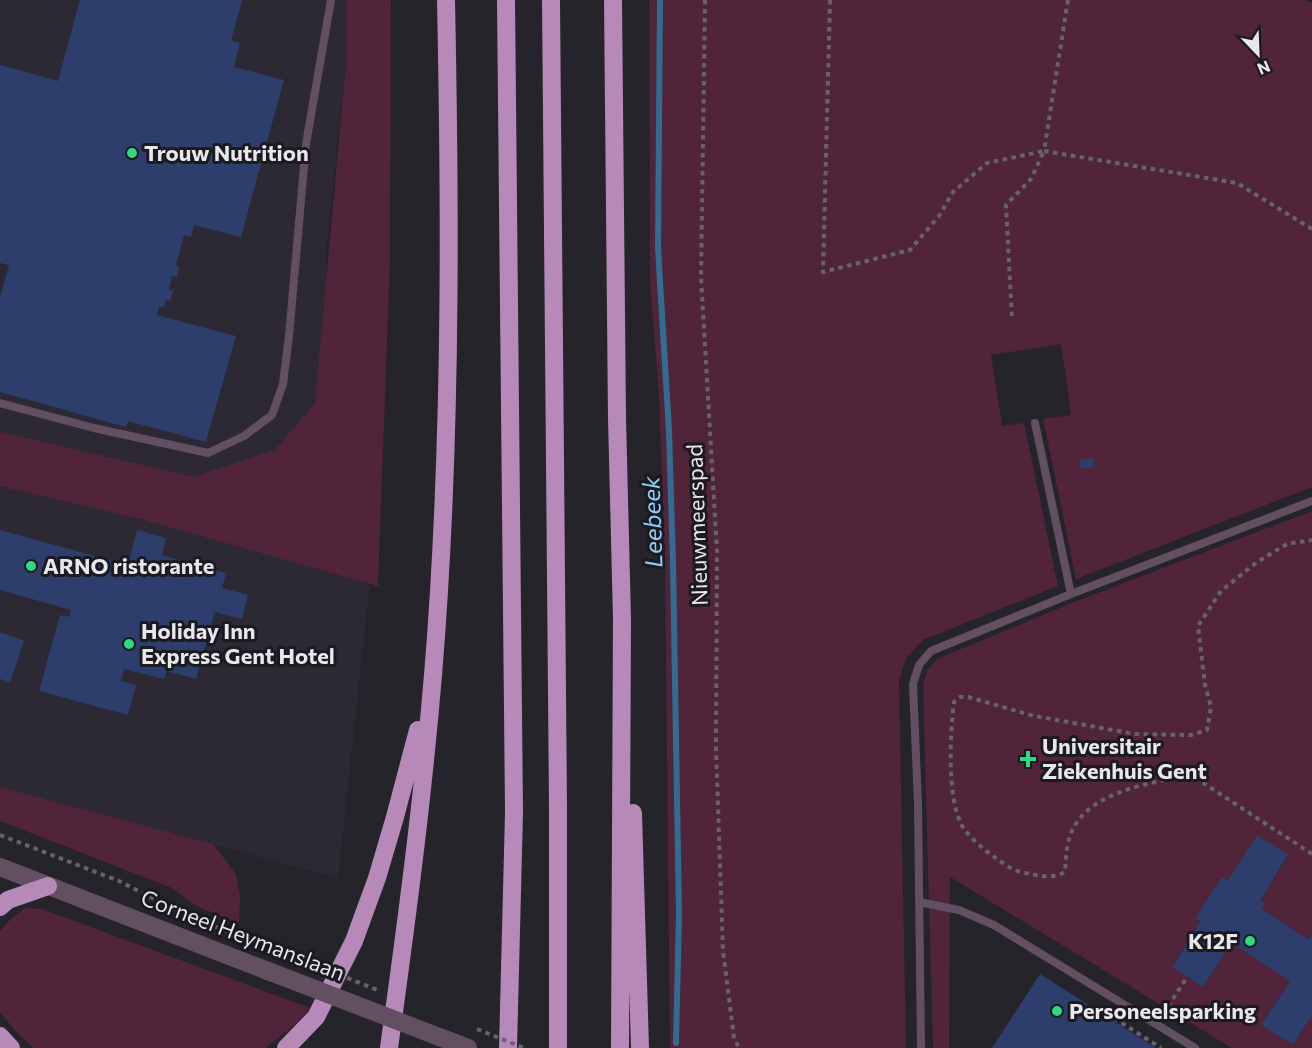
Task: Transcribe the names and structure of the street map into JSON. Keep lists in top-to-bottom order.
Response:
{
  "streets": {
    "street": ["Corneel Heymanslaan"],
    "path": ["Nieuwmeerspad"]
  },
  "water": ["Leebeek"],
  "places": {
    "other": [
      "Trouw Nutrition",
      "ARNO ristorante",
      "Holiday Inn Express Gent Hotel",
      "K12F",
      "Personeelsparking"
    ],
    "health": ["Universitair Ziekenhuis Gent"]
  },
  "north": "bottom right"
}
